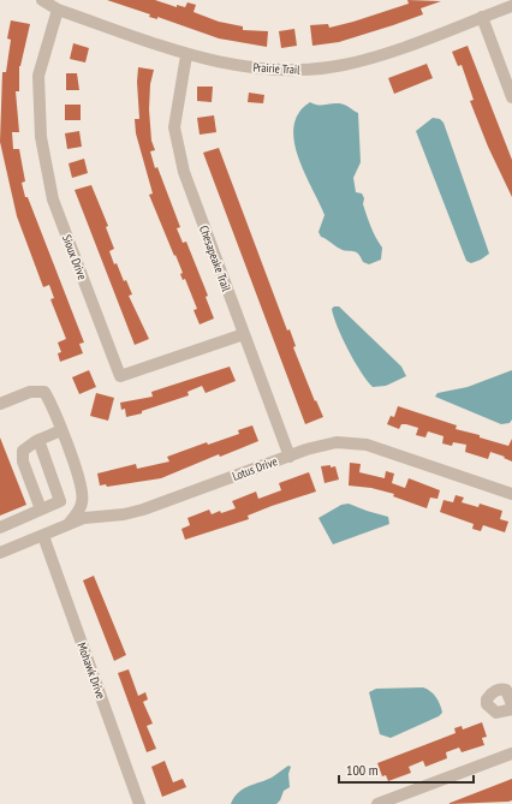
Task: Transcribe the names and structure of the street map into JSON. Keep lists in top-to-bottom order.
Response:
{
  "streets": {
    "street": [
      "Prairie Trail",
      "Sioux Drive",
      "Chesapeake Trail",
      "Lotus Drive",
      "Mohawk Drive"
    ]
  },
  "crossings": [
    ["Prairie Trail", "Sioux Drive"],
    ["Prairie Trail", "Chesapeake Trail"],
    ["Sioux Drive", "Chesapeake Trail"],
    ["Chesapeake Trail", "Lotus Drive"],
    ["Lotus Drive", "Mohawk Drive"]
  ],
  "scale_bar": "100 m"
}
